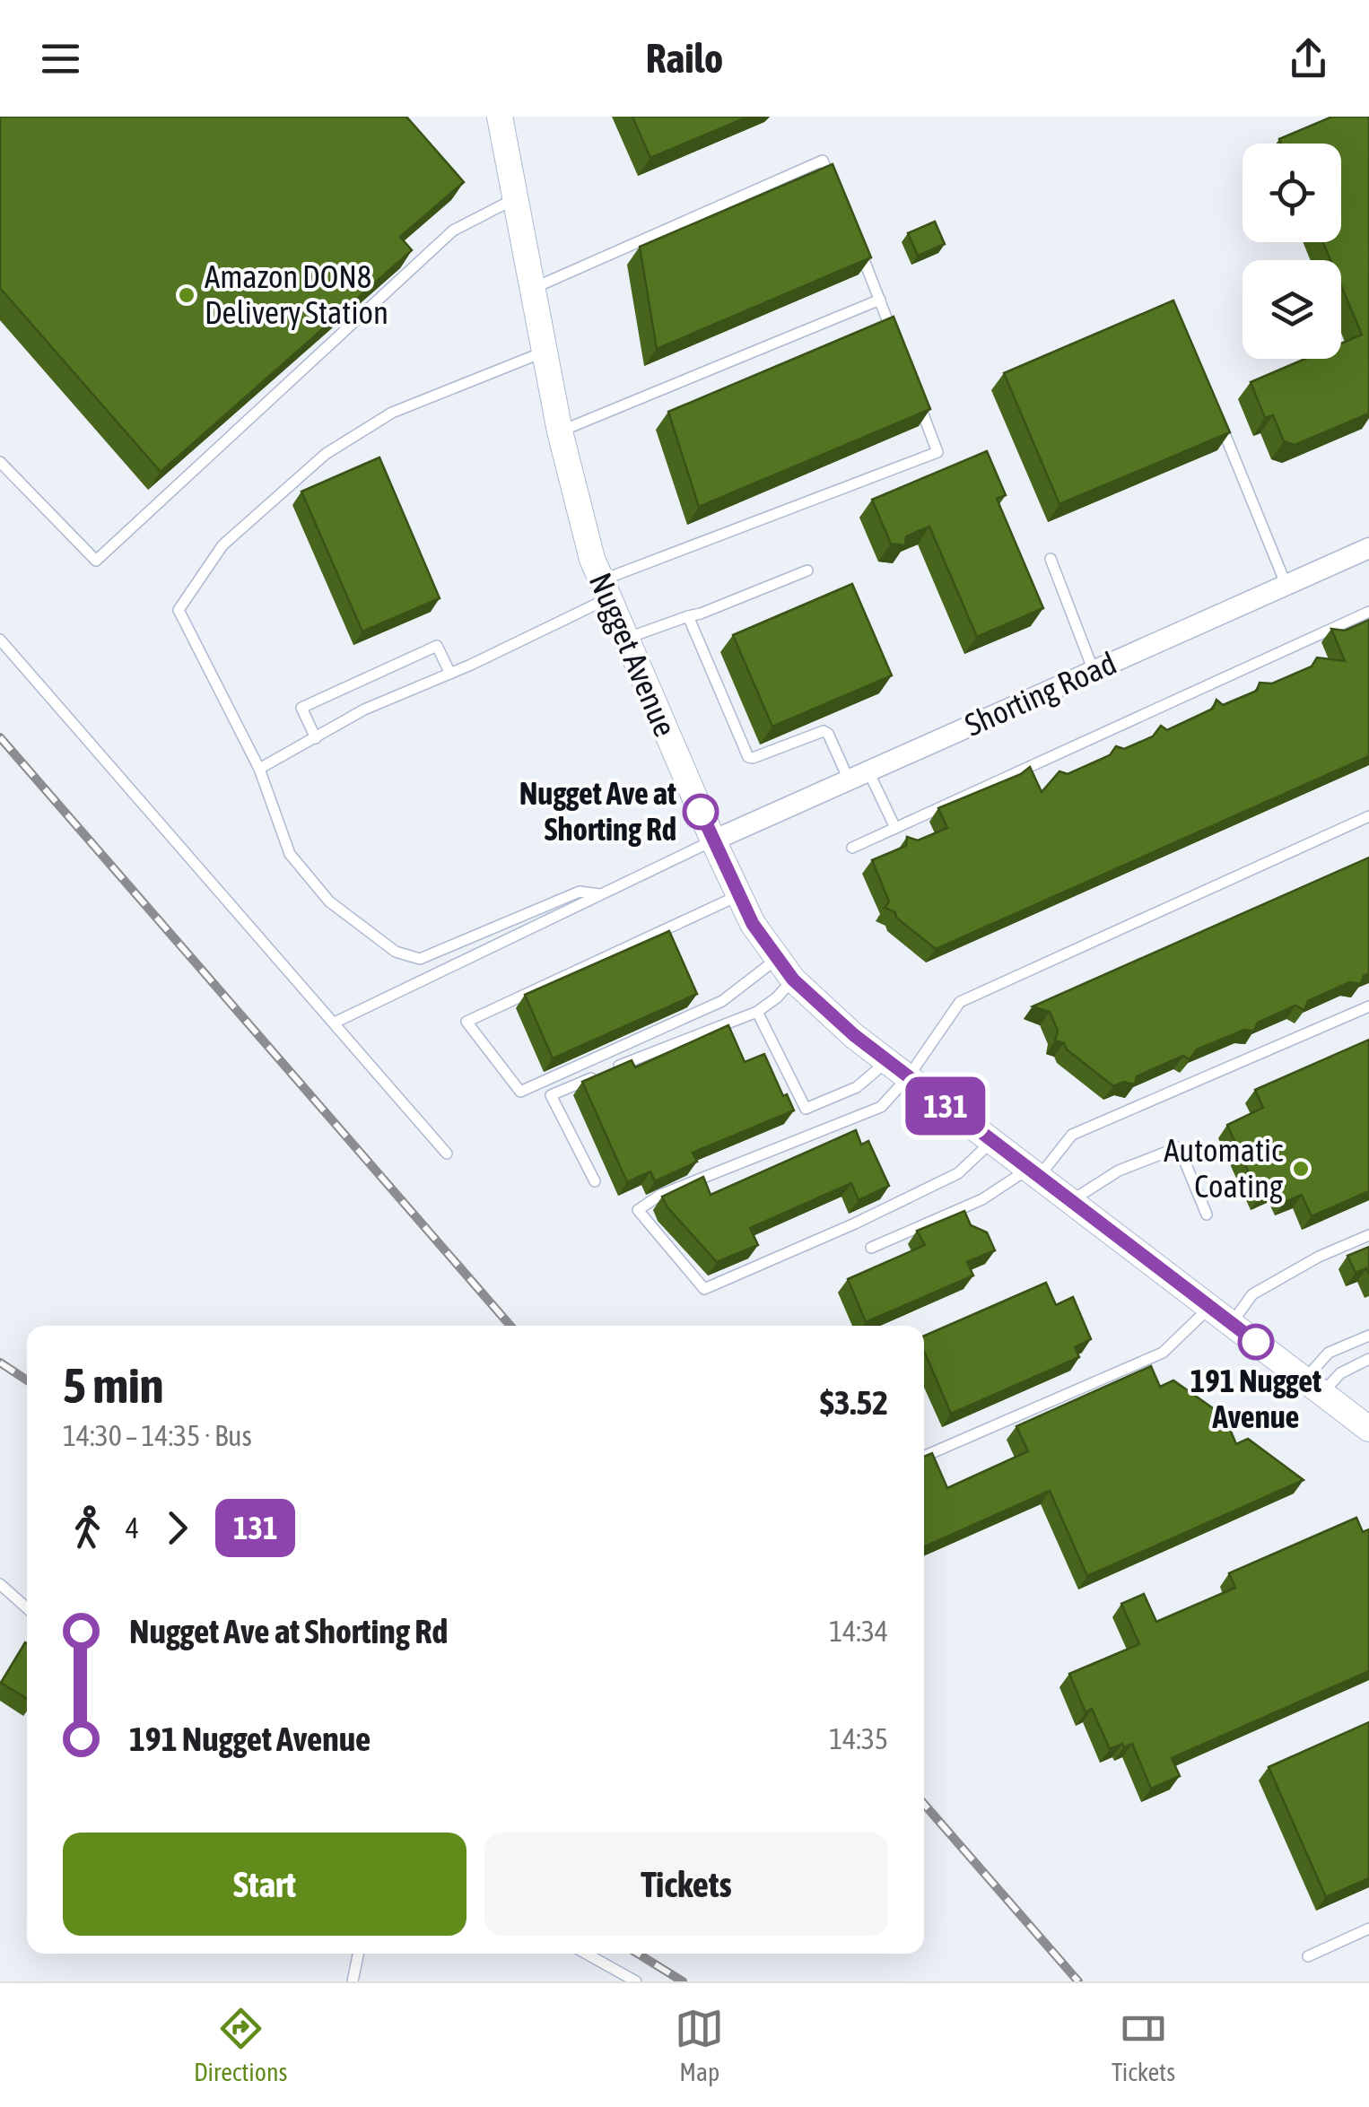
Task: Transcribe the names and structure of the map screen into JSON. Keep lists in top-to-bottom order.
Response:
{
  "streets": {
    "street": ["Nugget Avenue", "Shorting Road"]
  },
  "crossings": [
    ["Nugget Avenue", "Shorting Road"]
  ],
  "places": [
    "Amazon DON8 Delivery Station",
    "Nugget Ave at Shorting Rd",
    "Automatic Coating",
    "191 Nugget Avenue"
  ],
  "lines": ["bus line 131"],
  "page": {
    "header": "Railo",
    "on_map": "131",
    "heading": ["5 min", "14:30 – 14:35 · Bus", "$3.52"],
    "legs": ["4", "131"],
    "list": [
      {
        "name": "Nugget Ave at Shorting Rd",
        "value": "14:34"
      },
      {
        "name": "191 Nugget Avenue",
        "value": "14:35"
      }
    ],
    "buttons": ["Start", "Tickets"],
    "tabs": ["Directions", "Map", "Tickets"]
  }
}
